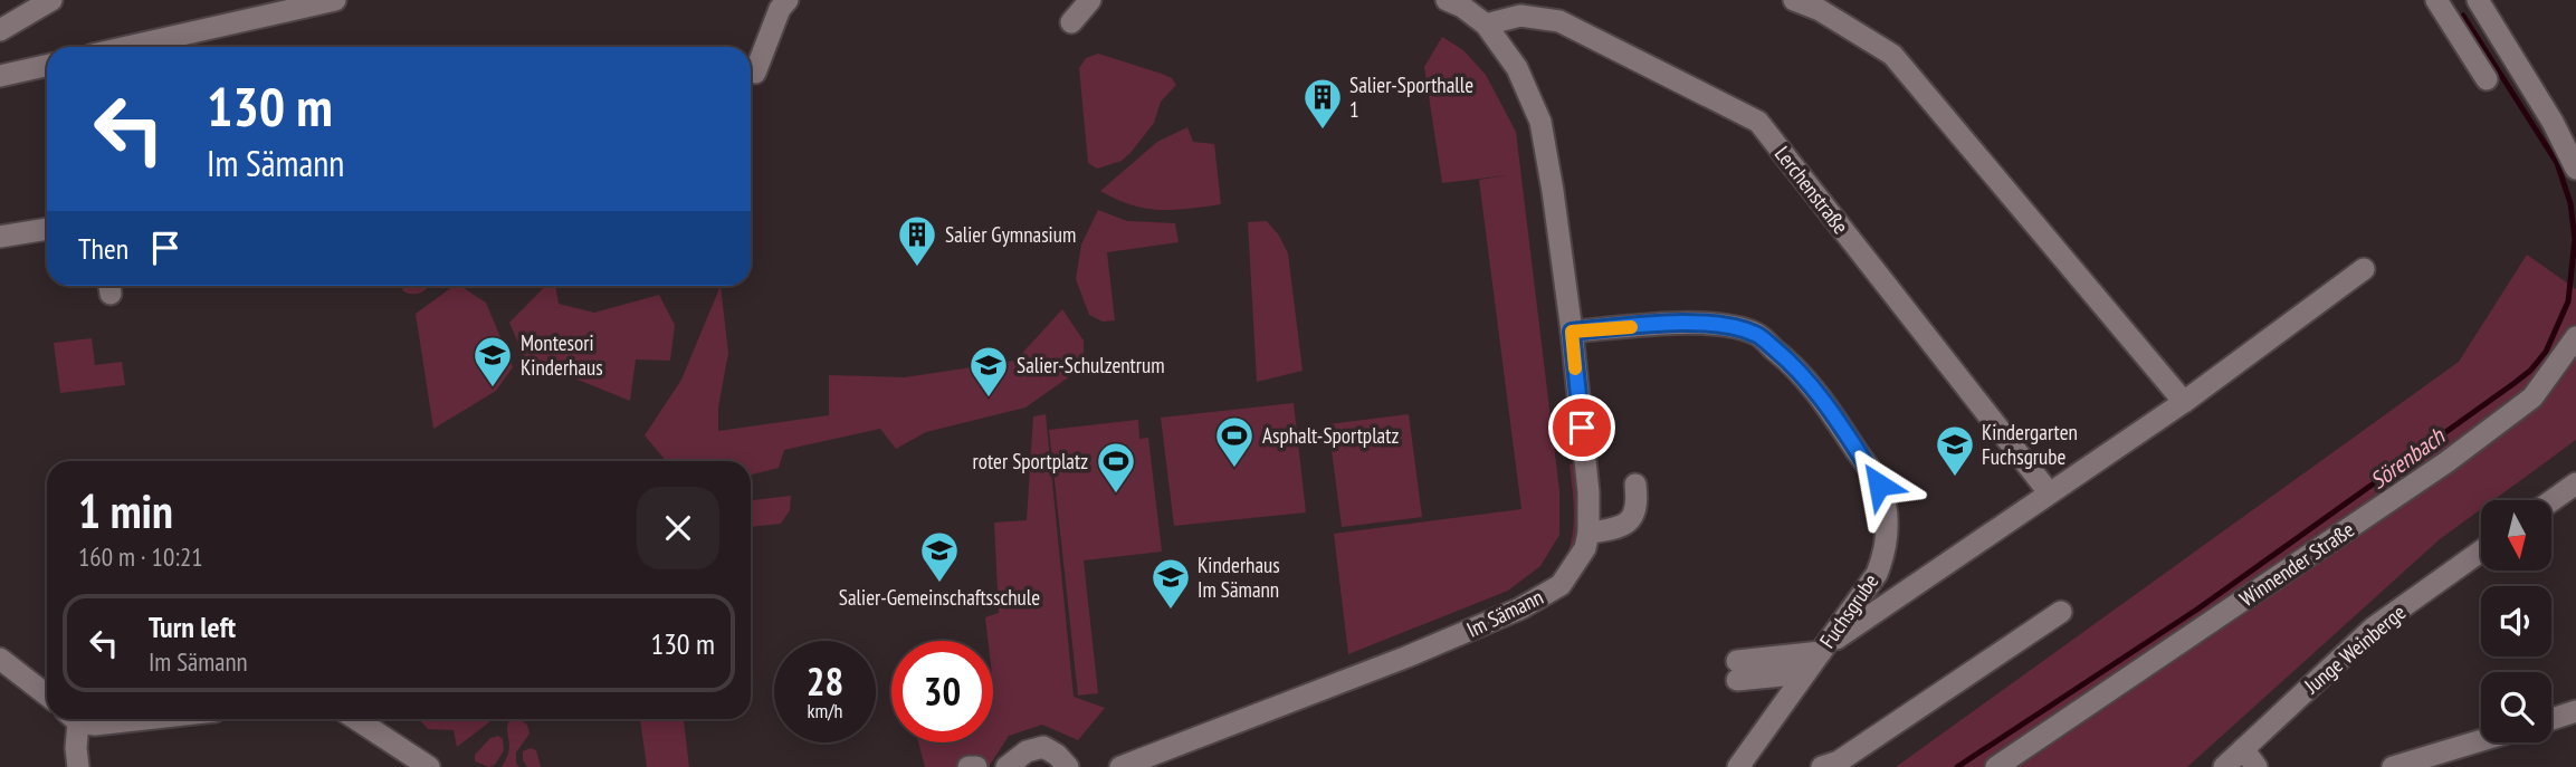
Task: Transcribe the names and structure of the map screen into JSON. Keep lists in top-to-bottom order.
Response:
{
  "streets": {
    "street": [
      "Lerchenstraße",
      "Winnender Straße",
      "Fuchsgrube",
      "Im Sämann",
      "Junge Weinberge"
    ]
  },
  "crossings": [
    ["Lerchenstraße", "Im Sämann"],
    ["Fuchsgrube", "Im Sämann"]
  ],
  "water": ["Sörenbach"],
  "places": {
    "building": ["Salier-Sporthalle 1", "Salier Gymnasium"],
    "school or university": [
      "Montesori Kinderhaus",
      "Salier-Schulzentrum",
      "Kindergarten Fuchsgrube",
      "Salier-Gemeinschaftsschule",
      "Kinderhaus Im Sämann"
    ],
    "sports": ["Asphalt-Sportplatz", "roter Sportplatz"]
  },
  "north": "bottom",
  "page": {
    "turn": ["130 m", "Im Sämann"],
    "then": "Then",
    "heading": ["1 min", "160 m · 10:21"],
    "list": [
      {
        "name": "Turn left",
        "note": "Im Sämann",
        "value": "130 m"
      }
    ],
    "speed": "28 km/h",
    "limit": "30"
  }
}
